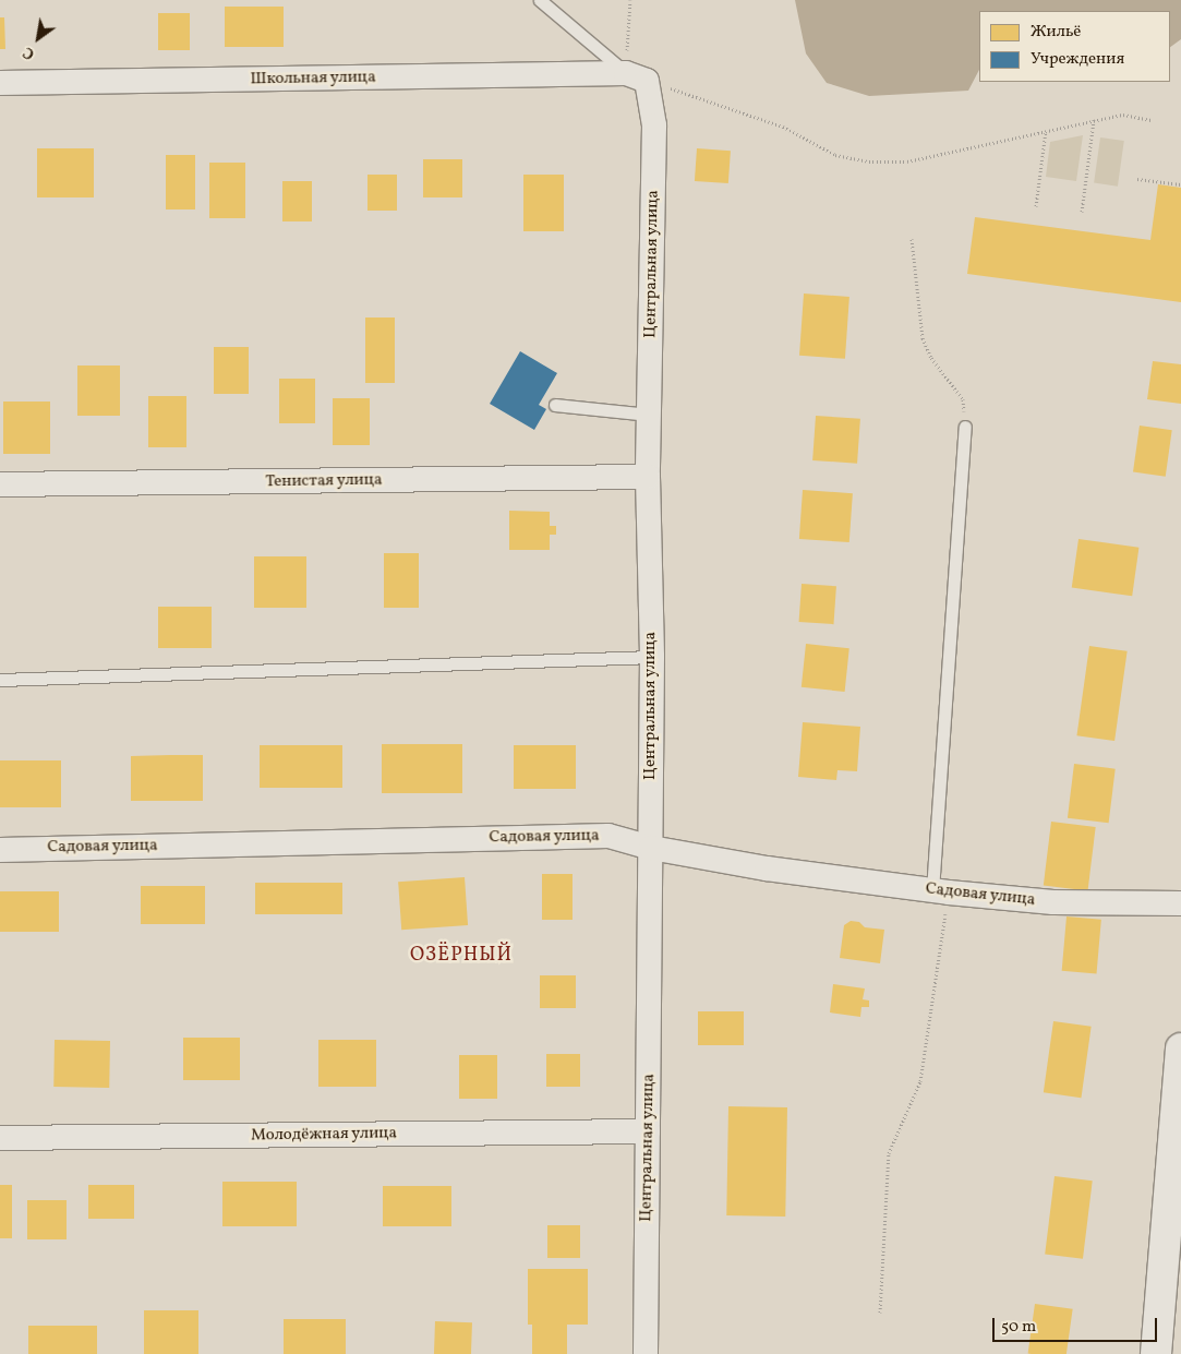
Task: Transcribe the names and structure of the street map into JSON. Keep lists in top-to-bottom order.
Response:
{
  "streets": {
    "street": [
      "Школьная улица",
      "Центральная улица",
      "Тенистая улица",
      "Садовая улица",
      "Молодёжная улица"
    ]
  },
  "crossings": [
    ["Школьная улица", "Центральная улица"],
    ["Центральная улица", "Тенистая улица"],
    ["Центральная улица", "Садовая улица"],
    ["Центральная улица", "Молодёжная улица"]
  ],
  "districts": ["ОЗЁРНЫЙ"],
  "legend": ["Жильё", "Учреждения"],
  "scale_bar": "50 m",
  "north": "bottom left"
}
